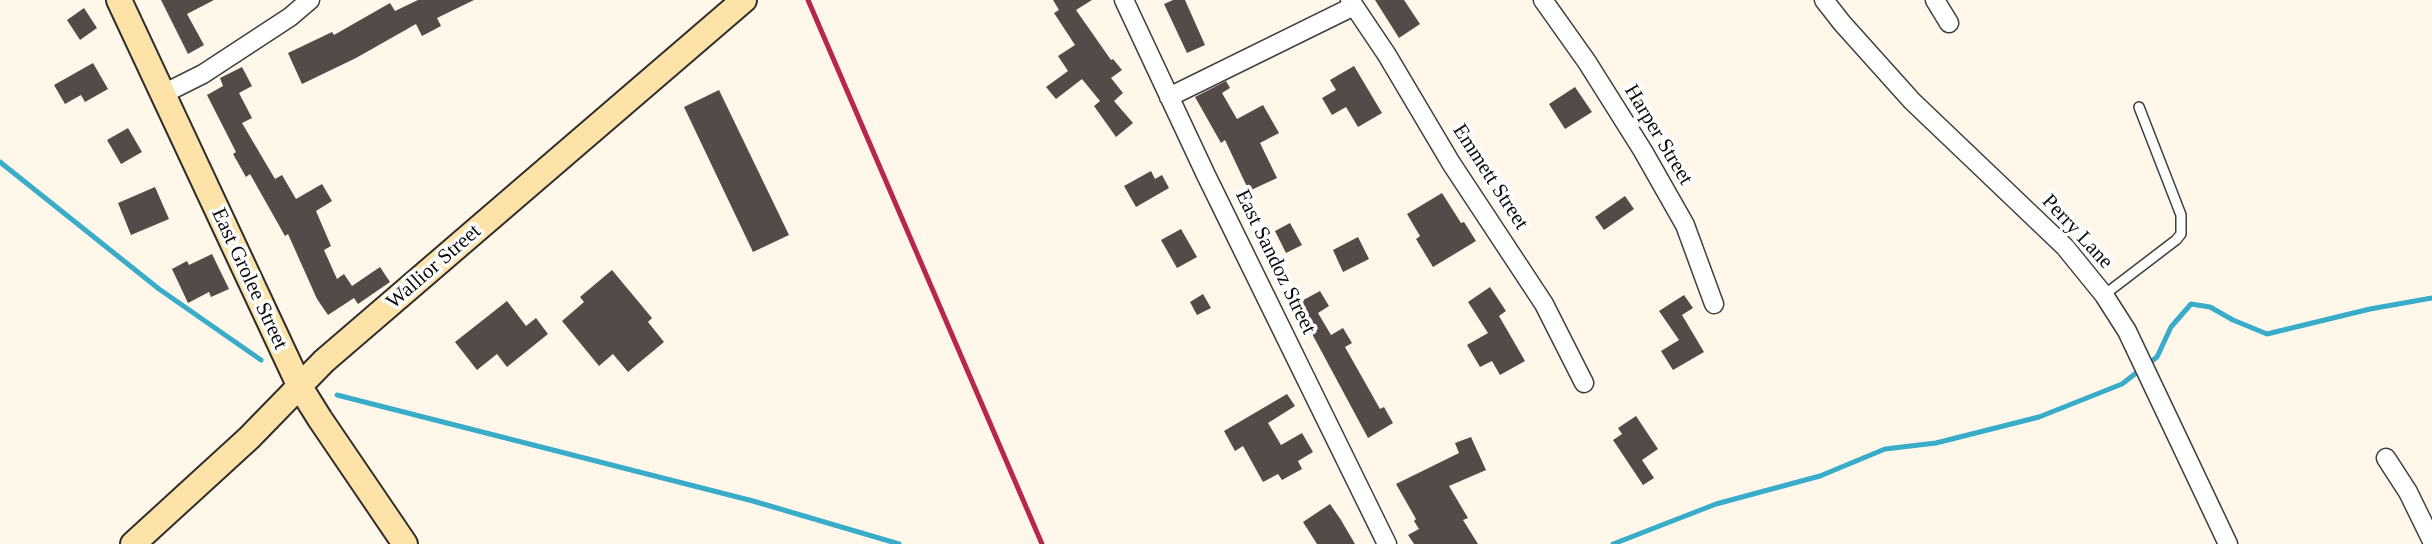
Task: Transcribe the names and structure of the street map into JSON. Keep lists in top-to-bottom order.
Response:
{
  "streets": {
    "street": [
      "Harper Street",
      "Emmett Street",
      "Perry Lane",
      "East Sandoz Street",
      "Wallior Street",
      "East Grolee Street"
    ]
  },
  "crossings": [
    ["Wallior Street", "East Grolee Street"]
  ]
}
